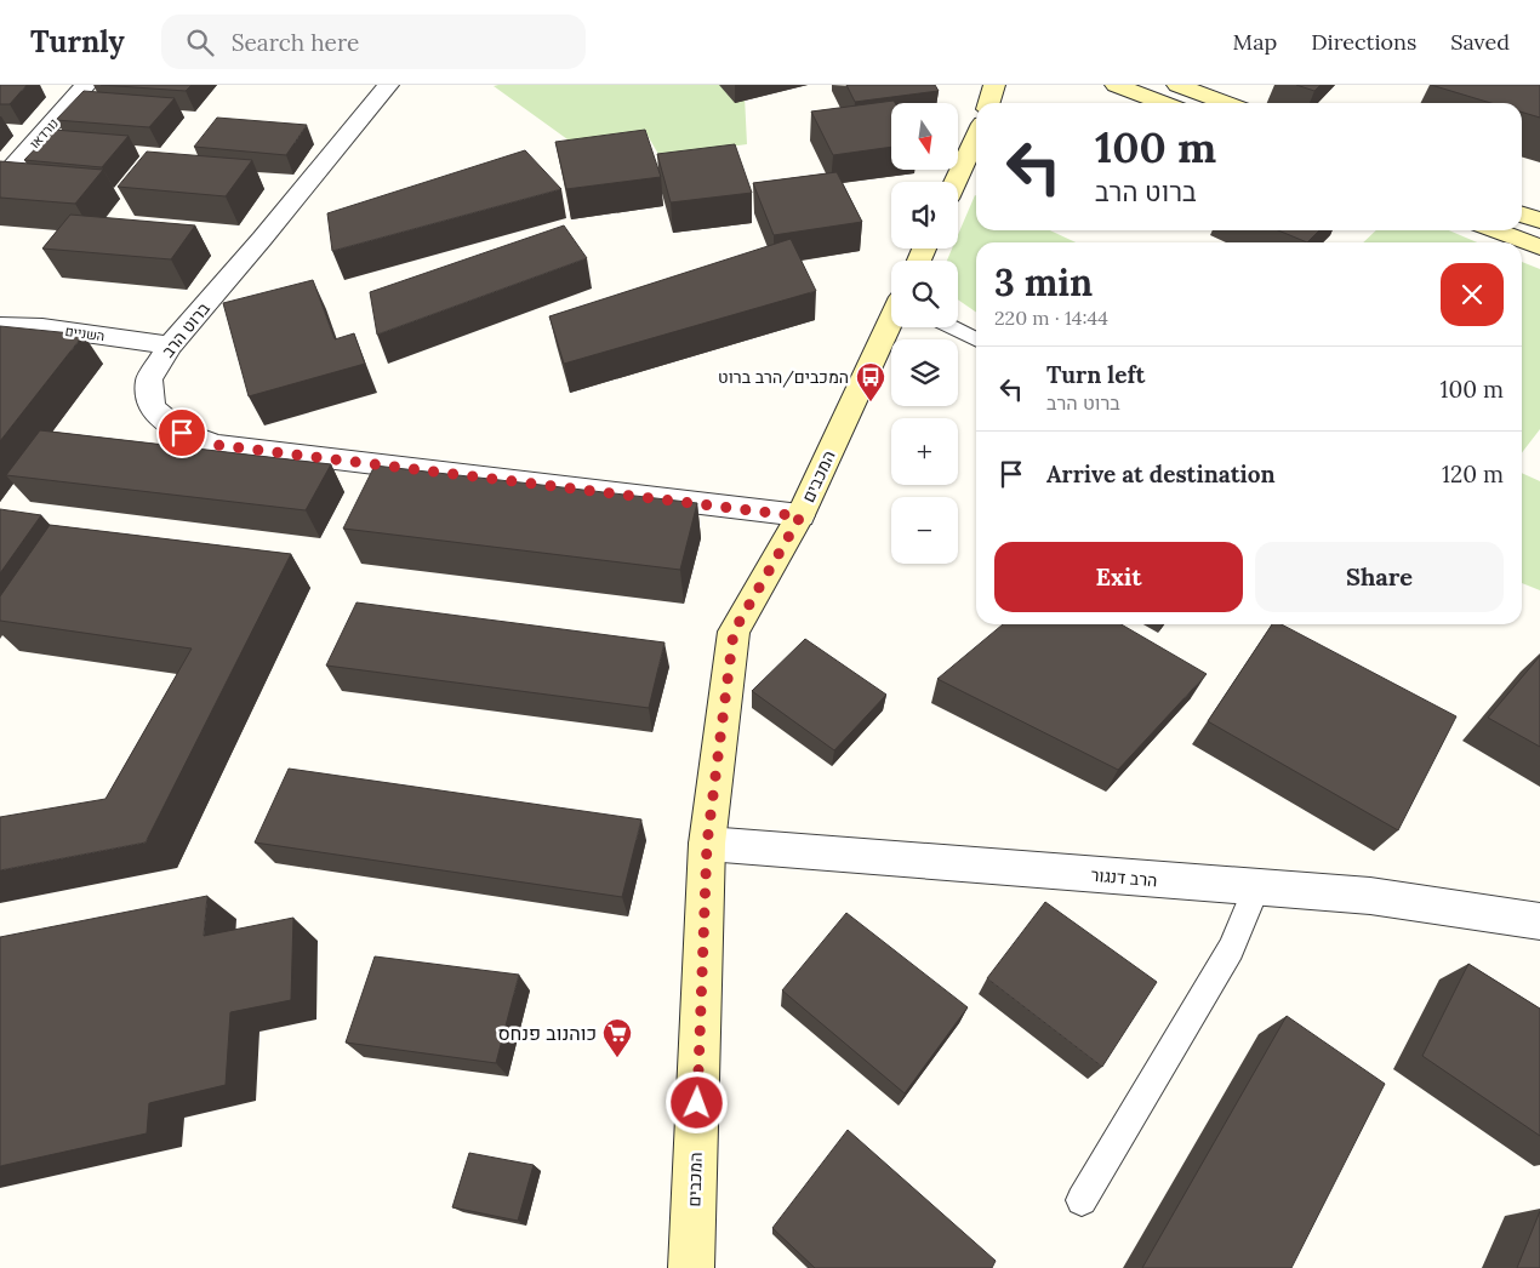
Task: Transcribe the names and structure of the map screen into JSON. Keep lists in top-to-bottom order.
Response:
{
  "streets": {
    "street": [
      "נורדאו",
      "ברוט הרב",
      "השניים",
      "המכבים",
      "הרב דנגור"
    ]
  },
  "crossings": [
    ["ברוט הרב", "השניים"],
    ["ברוט הרב", "המכבים"],
    ["המכבים", "הרב דנגור"]
  ],
  "places": {
    "bus stop": ["המכבים/הרב ברוט"],
    "supermarket": ["כוהנוב פנחס"]
  },
  "north": "bottom",
  "page": {
    "header": "Turnly",
    "search": "Search here",
    "nav": ["Map", "Directions", "Saved"],
    "map_buttons": ["+", "−"],
    "turn": ["100 m", "ברוט הרב"],
    "heading": ["3 min", "220 m · 14:44"],
    "list": [
      {
        "name": "Turn left",
        "note": "ברוט הרב",
        "value": "100 m"
      },
      {
        "name": "Arrive at destination",
        "value": "120 m"
      }
    ],
    "buttons": ["Exit", "Share"]
  }
}
